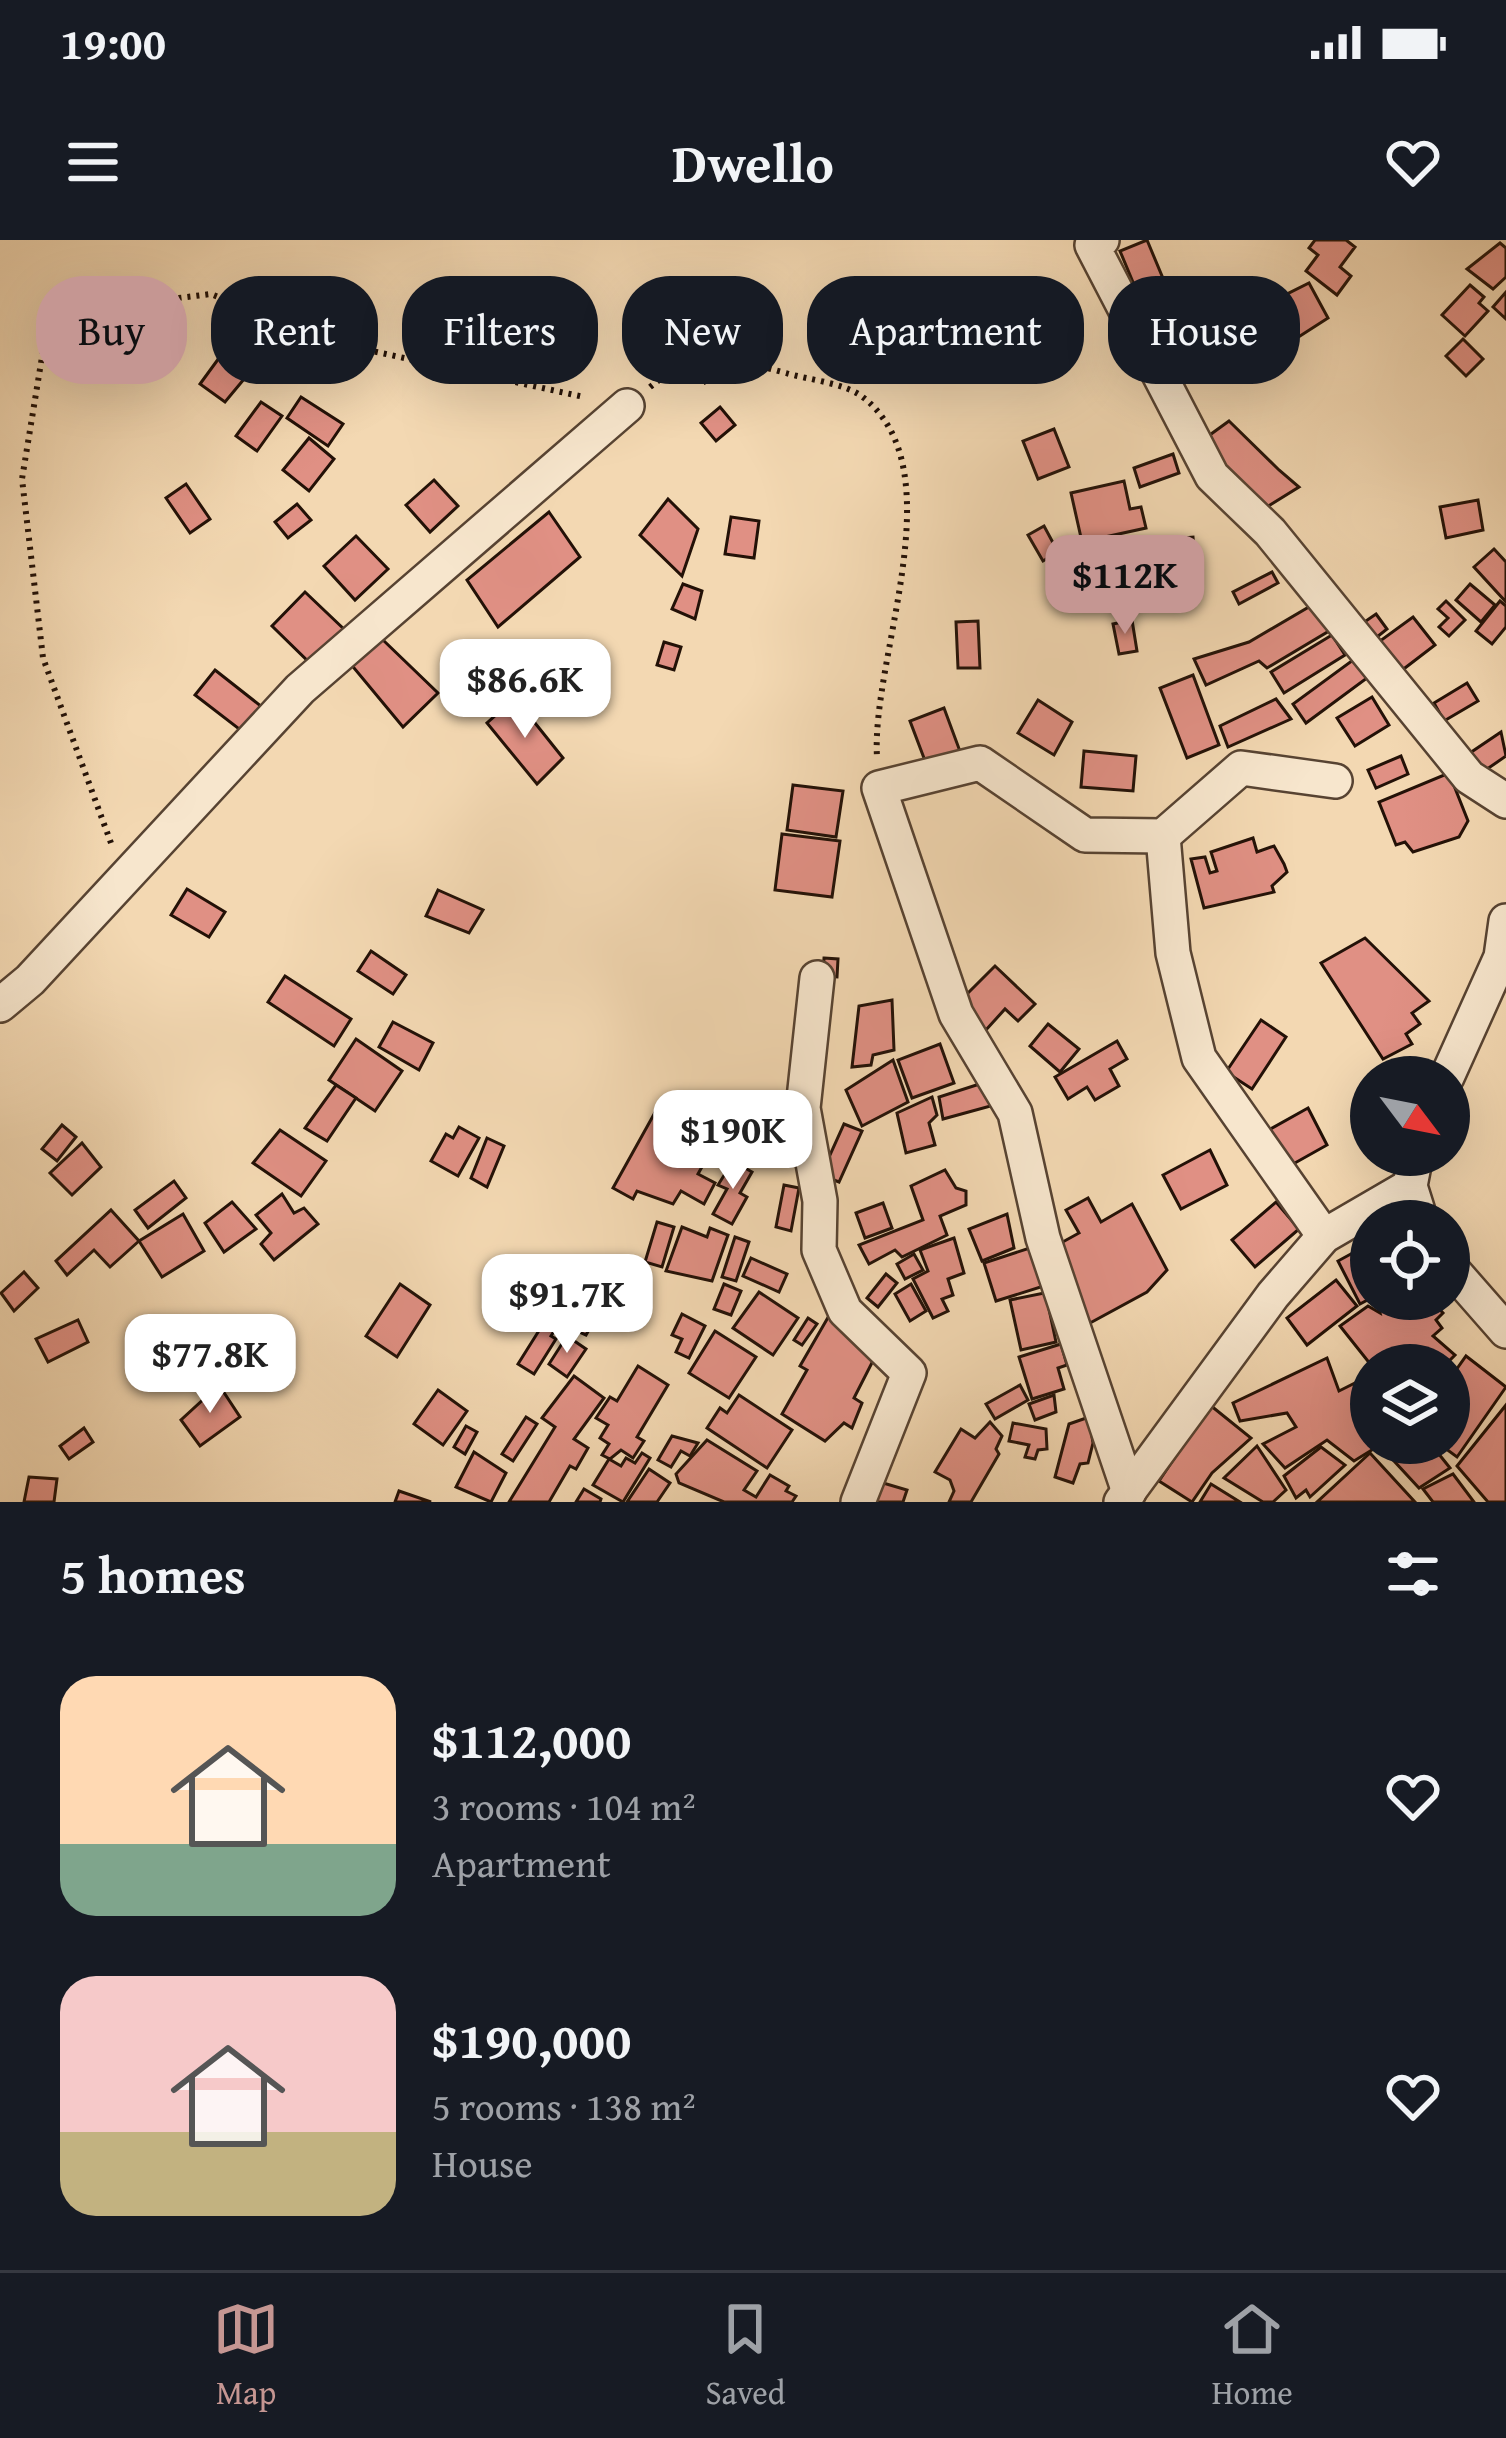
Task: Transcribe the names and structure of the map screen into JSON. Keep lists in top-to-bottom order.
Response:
{
  "north": "bottom right",
  "page": {
    "status": "19:00",
    "header": "Dwello",
    "chip": [
      "Buy",
      "Rent",
      "Filters",
      "New",
      "Apartment",
      "House"
    ],
    "price": [
      "$112K",
      "$86.6K",
      "$190K",
      "$91.7K",
      "$77.8K"
    ],
    "heading": "5 homes",
    "list": [
      {
        "name": "$112,000",
        "note": "3 rooms · 104 m² · Apartment"
      },
      {
        "name": "$190,000",
        "note": "5 rooms · 138 m² · House"
      }
    ],
    "tabs": ["Map", "Saved", "Home"]
  }
}
